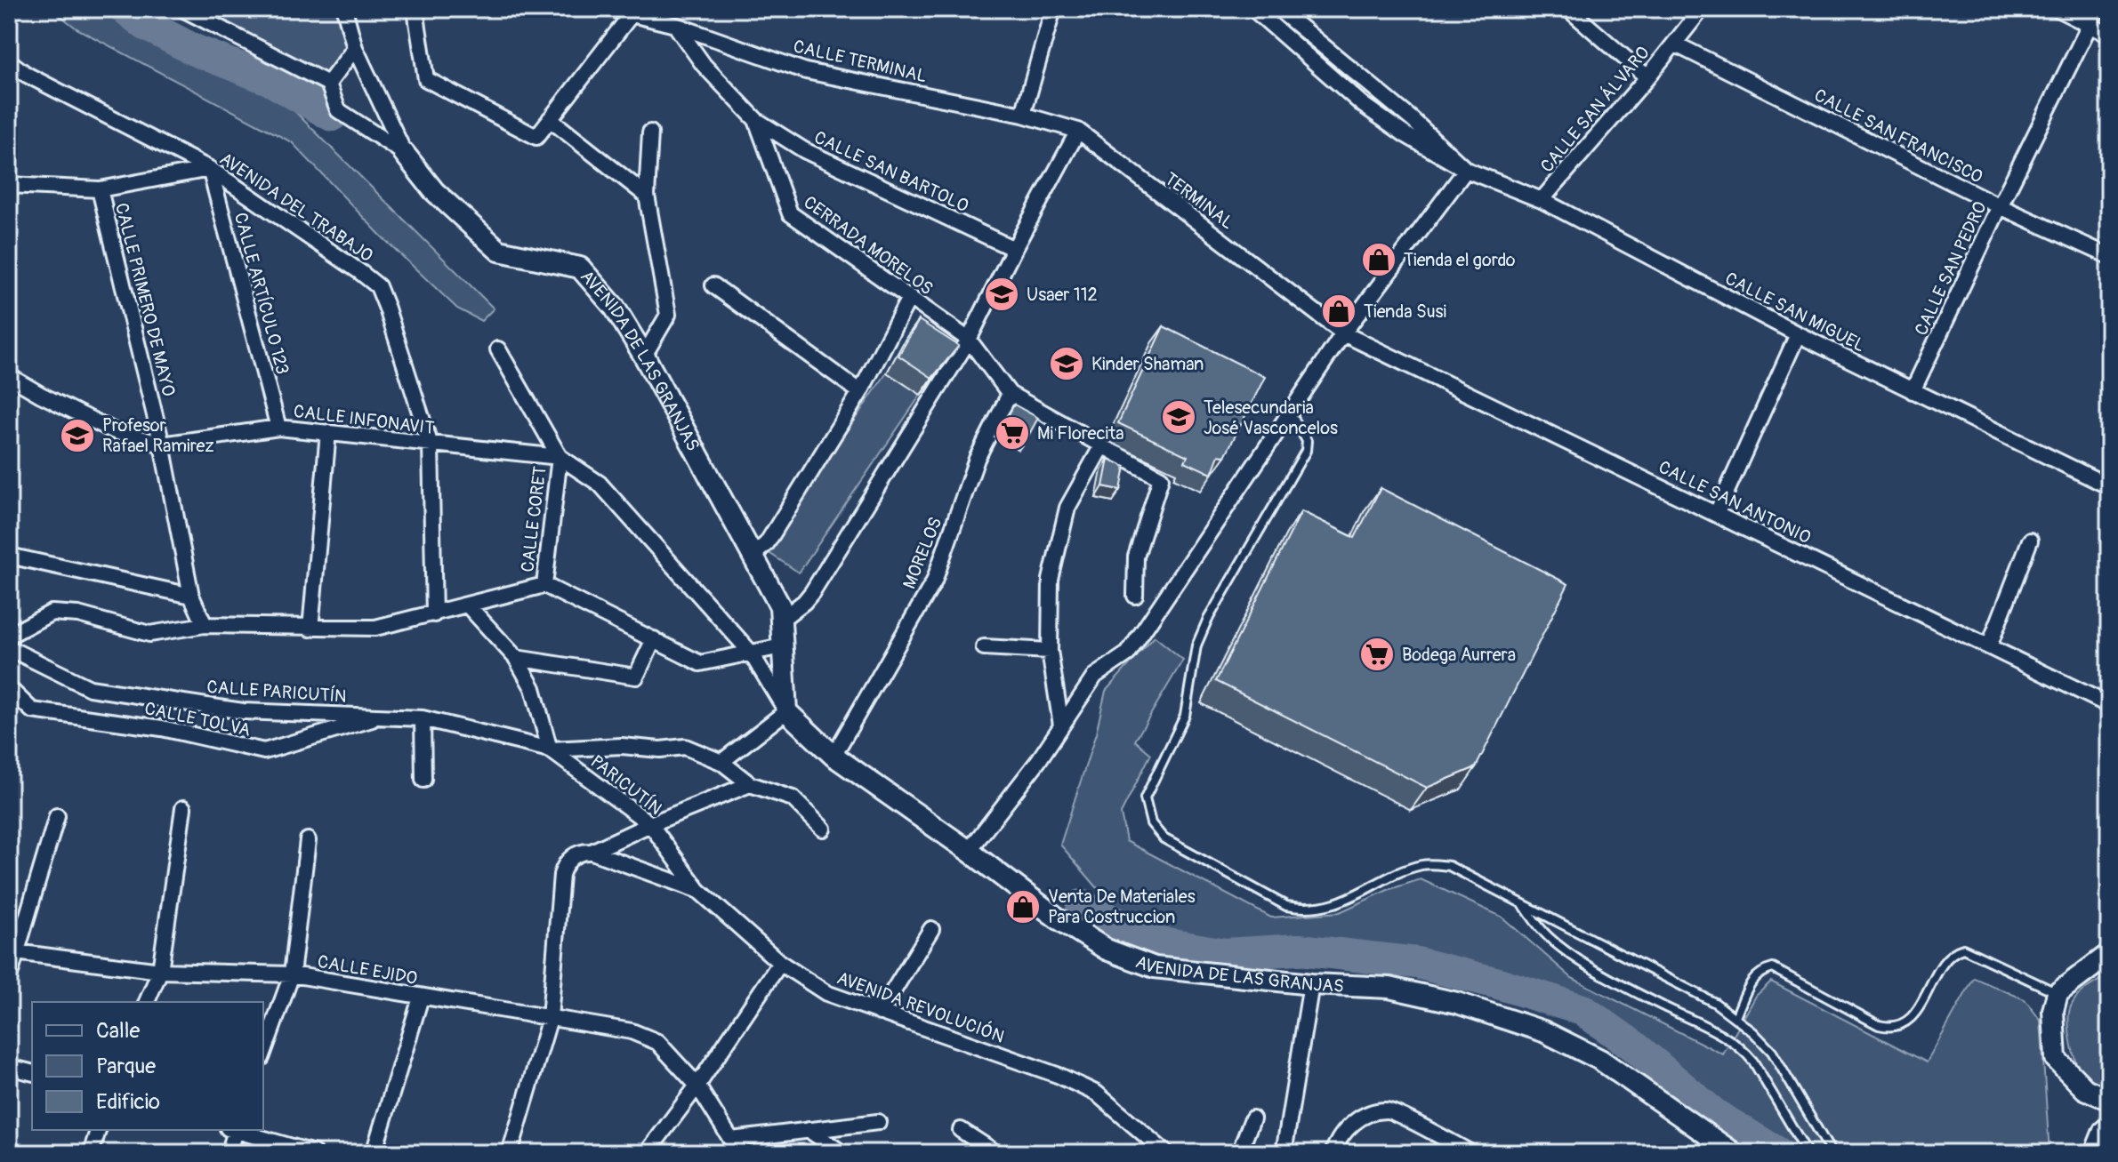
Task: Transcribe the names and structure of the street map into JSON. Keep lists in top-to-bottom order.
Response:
{
  "streets": {
    "street": [
      "CALLE TERMINAL",
      "CALLE SAN ÁLVARO",
      "CALLE SAN FRANCISCO",
      "CALLE SAN BARTOLO",
      "TERMINAL",
      "AVENIDA DEL TRABAJO",
      "CERRADA MORELOS",
      "CALLE SAN PEDRO",
      "CALLE ARTÍCULO 123",
      "CALLE PRIMERO DE MAYO",
      "CALLE SAN MIGUEL",
      "AVENIDA DE LAS GRANJAS",
      "CALLE INFONAVIT",
      "CALLE SAN ANTONIO",
      "CALLE CORET",
      "MORELOS",
      "CALLE PARICUTÍN",
      "CALLE TOLVA",
      "PARICUTÍN",
      "CALLE EJIDO",
      "AVENIDA REVOLUCIÓN"
    ]
  },
  "crossings": [
    ["CALLE TERMINAL", "TERMINAL"],
    ["CALLE SAN ÁLVARO", "CALLE SAN FRANCISCO"],
    ["CALLE SAN ÁLVARO", "CALLE SAN MIGUEL"],
    ["CALLE SAN FRANCISCO", "CALLE SAN PEDRO"],
    ["CALLE SAN BARTOLO", "CERRADA MORELOS"],
    ["TERMINAL", "CALLE SAN ANTONIO"],
    ["AVENIDA DEL TRABAJO", "CALLE ARTÍCULO 123"],
    ["AVENIDA DEL TRABAJO", "CALLE INFONAVIT"],
    ["CERRADA MORELOS", "MORELOS"],
    ["CALLE SAN PEDRO", "CALLE SAN MIGUEL"],
    ["CALLE ARTÍCULO 123", "CALLE INFONAVIT"],
    ["CALLE PRIMERO DE MAYO", "CALLE INFONAVIT"],
    ["AVENIDA DE LAS GRANJAS", "CALLE INFONAVIT"],
    ["AVENIDA DE LAS GRANJAS", "CALLE CORET"],
    ["AVENIDA DE LAS GRANJAS", "MORELOS"],
    ["CALLE INFONAVIT", "CALLE CORET"],
    ["CALLE PARICUTÍN", "CALLE TOLVA"],
    ["CALLE PARICUTÍN", "PARICUTÍN"],
    ["PARICUTÍN", "AVENIDA REVOLUCIÓN"]
  ],
  "places": {
    "shop": ["Tienda el gordo", "Tienda Susi", "Venta De Materiales Para Costruccion"],
    "school or university": [
      "Usaer 112",
      "Kinder Shaman",
      "Telesecundaria José Vasconcelos",
      "Profesor Rafael Ramirez"
    ],
    "supermarket": ["Mi Florecita", "Bodega Aurrera"]
  },
  "legend": ["Calle", "Parque", "Edificio"]
}
